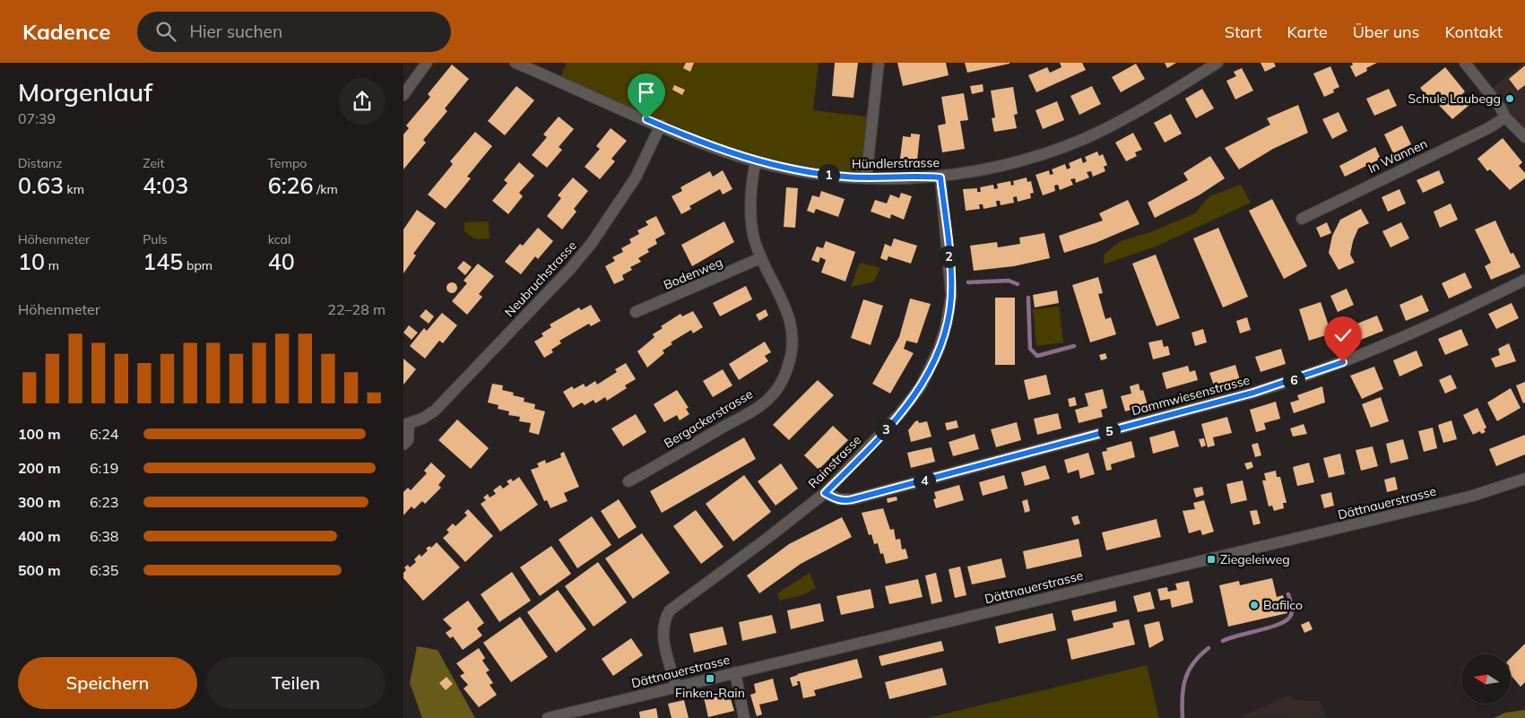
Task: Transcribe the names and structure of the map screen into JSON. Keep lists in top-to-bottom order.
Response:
{
  "streets": {
    "street": [
      "In Wannen",
      "Hündlerstrasse",
      "Bodenweg",
      "Neubruchstrasse",
      "Dammwiesenstrasse",
      "Bergackerstrasse",
      "Rainstrasse",
      "Dättnauerstrasse"
    ]
  },
  "crossings": [
    ["Hündlerstrasse", "Neubruchstrasse"],
    ["Hündlerstrasse", "Bergackerstrasse"],
    ["Hündlerstrasse", "Rainstrasse"],
    ["Bodenweg", "Bergackerstrasse"],
    ["Dammwiesenstrasse", "Rainstrasse"],
    ["Rainstrasse", "Dättnauerstrasse"]
  ],
  "places": {
    "other": ["Schule Laubegg", "Bafilco"],
    "transit": ["Ziegeleiweg", "Finken-Rain"]
  },
  "north": "left",
  "page": {
    "header": "Kadence",
    "search": "Hier suchen",
    "nav": [
      "Start",
      "Karte",
      "Über uns",
      "Kontakt"
    ],
    "heading": ["Morgenlauf", "07:39"],
    "stats": [
      ["Distanz", "0.63 km"],
      ["Zeit", "4:03"],
      ["Tempo", "6:26 /km"],
      ["Höhenmeter", "10 m"],
      ["Puls", "145 bpm"],
      ["kcal", "40"]
    ],
    "pins": [
      "1",
      "2",
      "6",
      "3",
      "5",
      "4"
    ],
    "chart": ["Höhenmeter", "22–28 m"],
    "list": [
      {
        "name": "100 m",
        "note": "6:24"
      },
      {
        "name": "200 m",
        "note": "6:19"
      },
      {
        "name": "300 m",
        "note": "6:23"
      },
      {
        "name": "400 m",
        "note": "6:38"
      },
      {
        "name": "500 m",
        "note": "6:35"
      }
    ],
    "buttons": ["Speichern", "Teilen"]
  }
}
